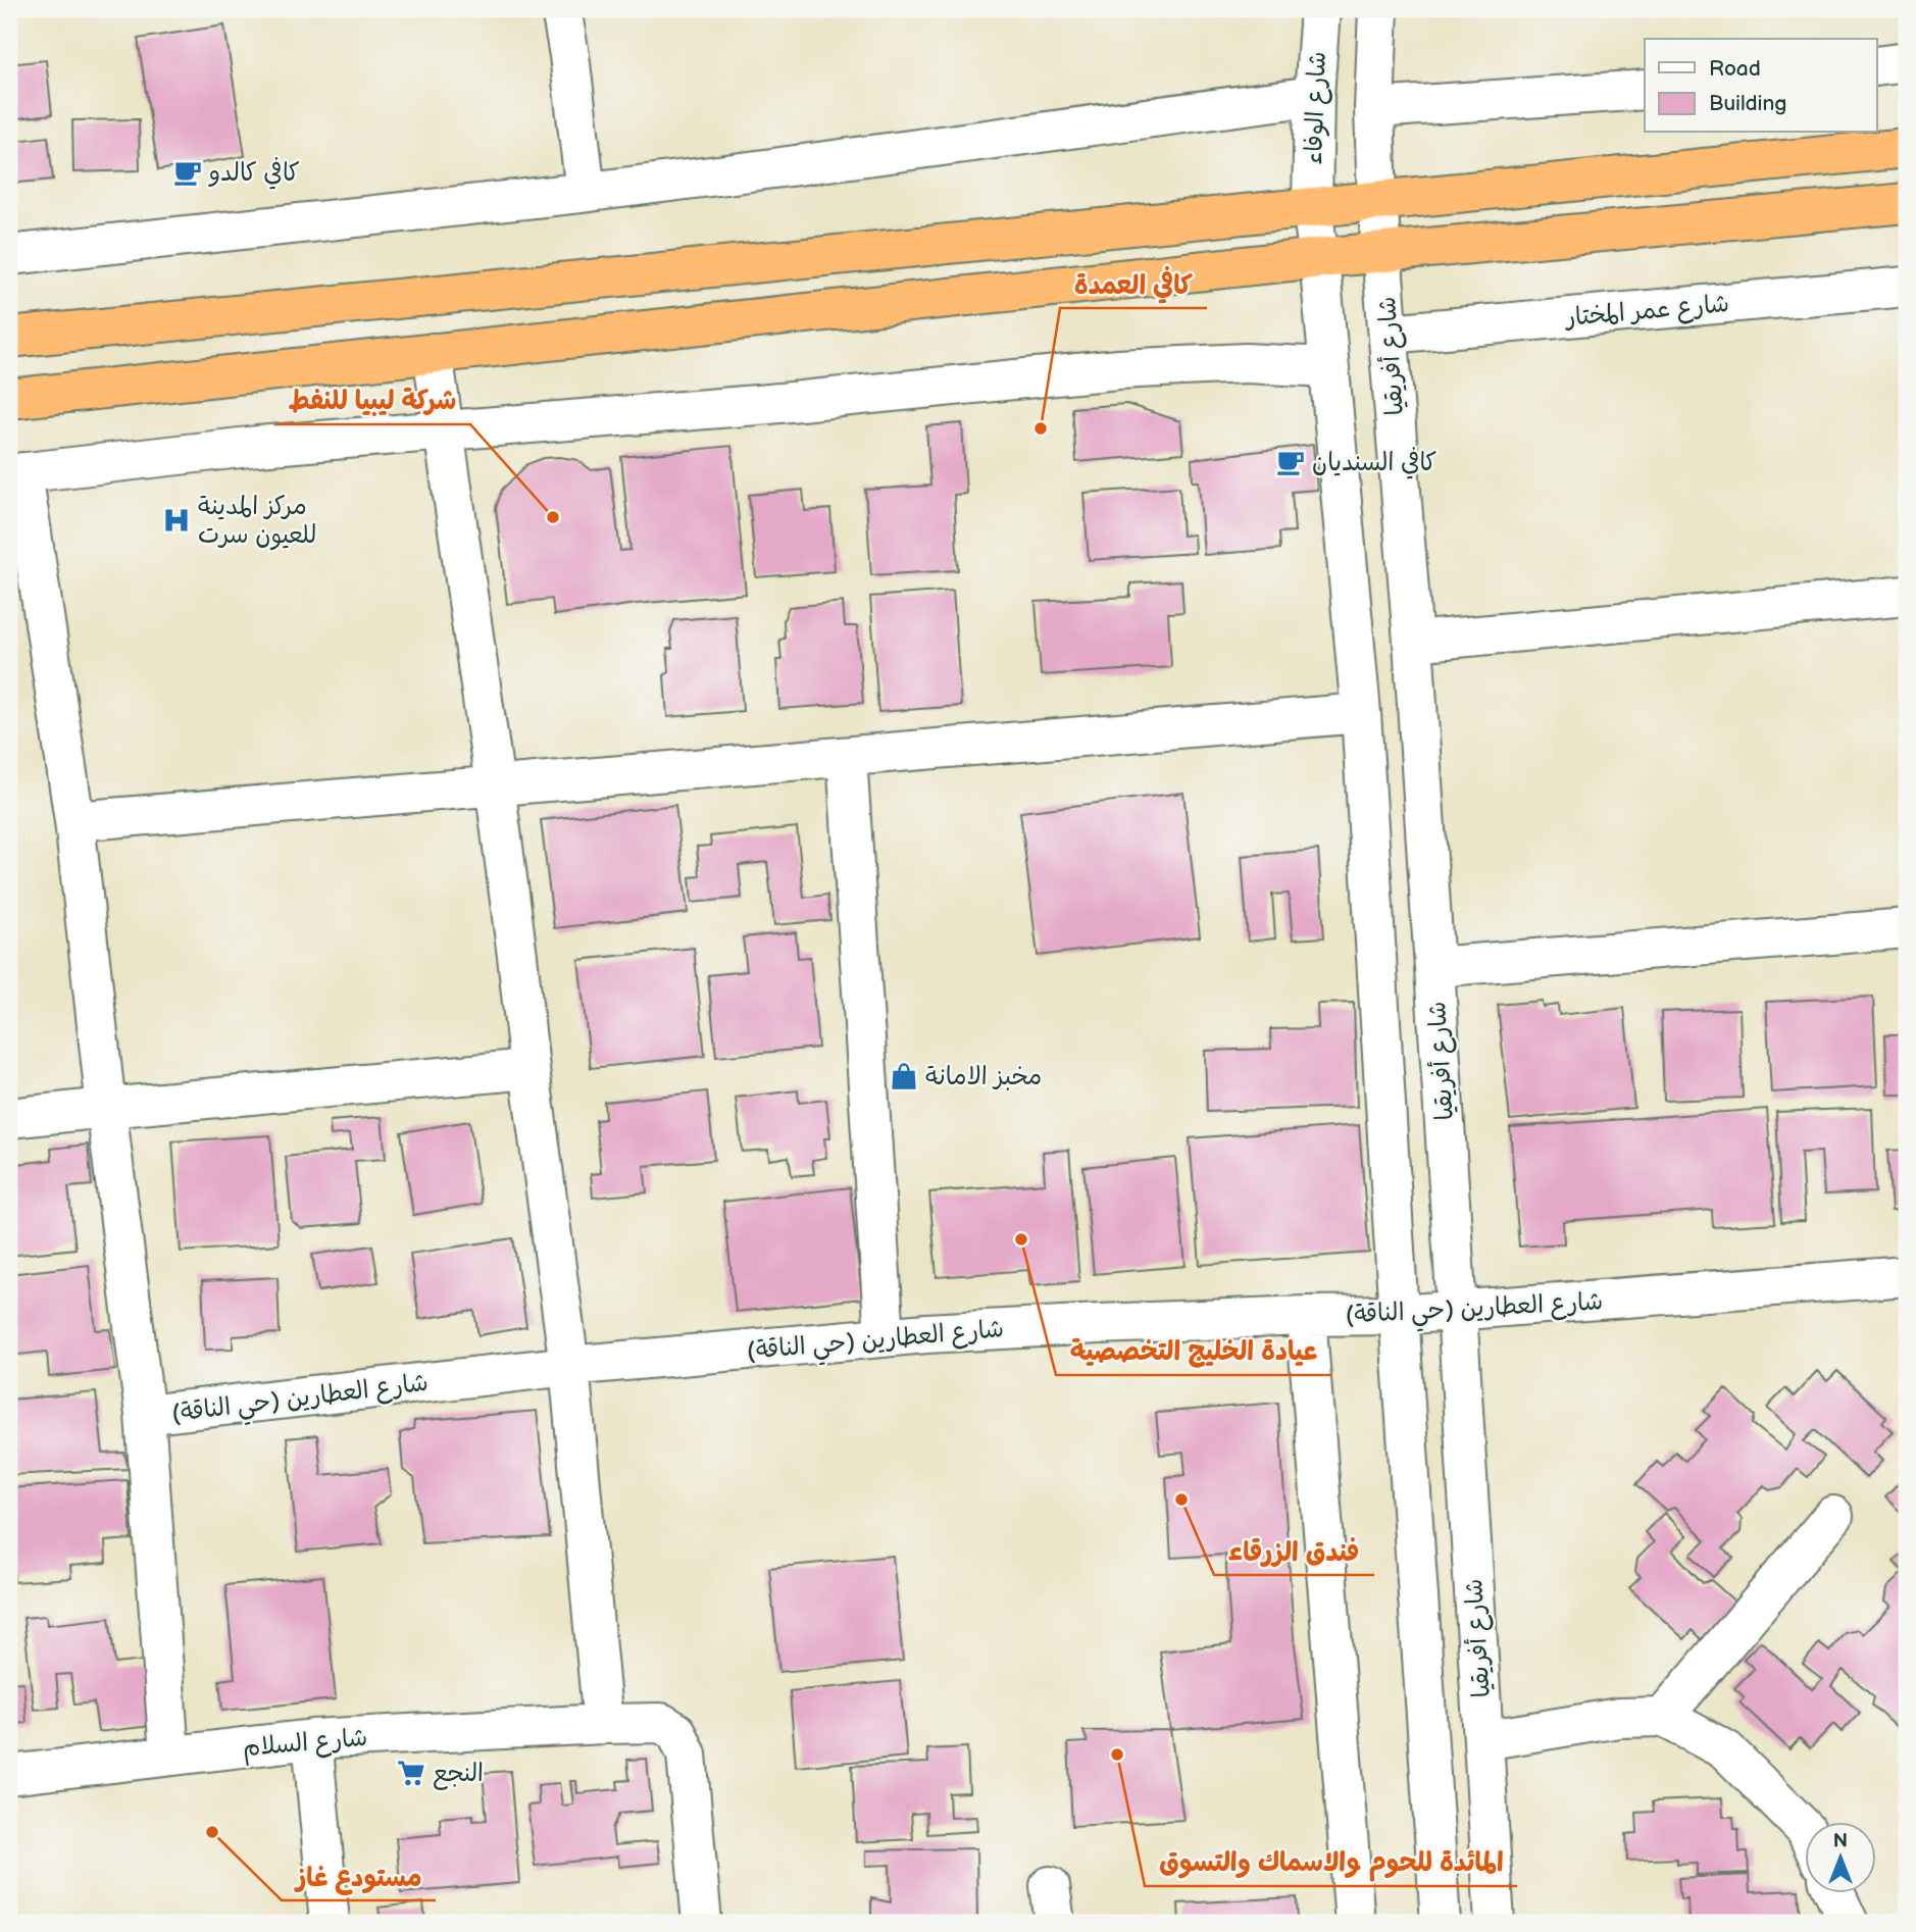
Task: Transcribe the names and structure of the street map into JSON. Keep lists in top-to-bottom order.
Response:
{
  "streets": {
    "street": [
      "شارع الوفاء",
      "شارع عمر المختار",
      "شارع أفريقيا",
      "شارع العطارين (حي الناقة)",
      "شارع السلام"
    ]
  },
  "crossings": [
    ["شارع عمر المختار", "شارع أفريقيا"],
    ["شارع أفريقيا", "شارع العطارين (حي الناقة)"]
  ],
  "places": {
    "cafe": ["كافي كالدو", "كافي السنديان"],
    "other": [
      "كافي العمدة",
      "شركة ليبيا للنفط",
      "عيادة الخليج التخصصية",
      "فندق الزرقاء",
      "المائدة للحوم والاسماك والتسوق",
      "مستودع غاز"
    ],
    "hospital": ["مركز المدينة للعيون سرت"],
    "shop": ["مخبز الامانة"],
    "supermarket": ["النجع"]
  },
  "legend": ["Road", "Building"],
  "north": "top"
}
